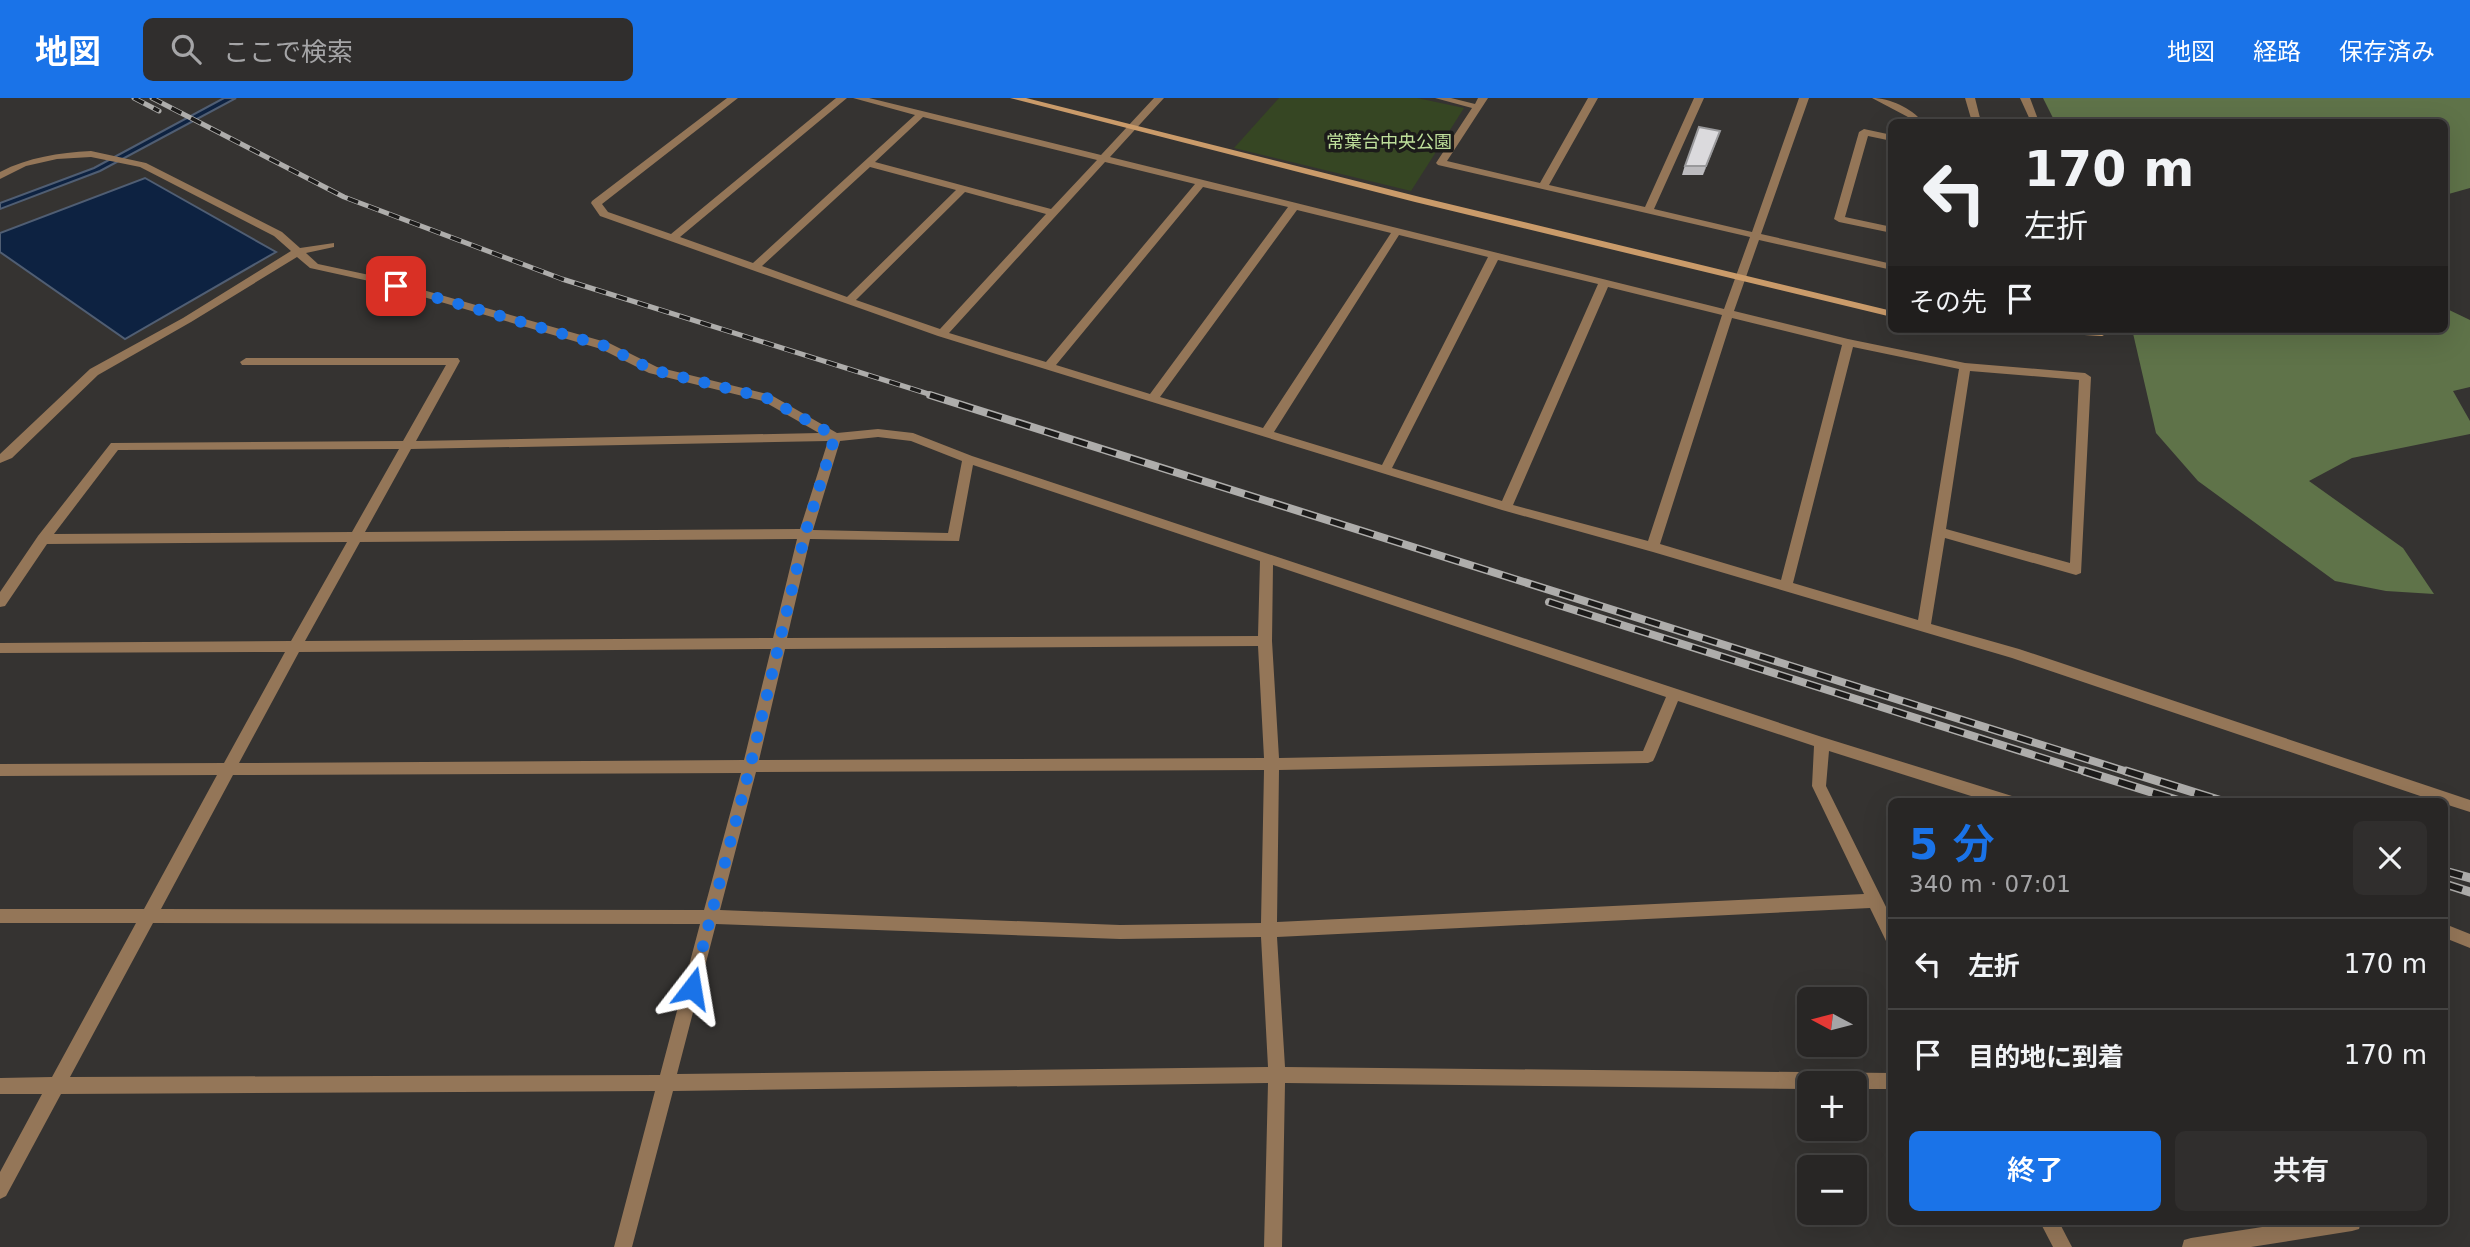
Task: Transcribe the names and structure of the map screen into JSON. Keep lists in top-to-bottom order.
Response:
{
  "parks": ["常葉台中央公園"],
  "north": "left",
  "page": {
    "header": "地図",
    "search": "ここで検索",
    "nav": ["地図", "経路", "保存済み"],
    "turn": ["170 m", "左折"],
    "then": "その先",
    "heading": ["5 分", "340 m · 07:01"],
    "list": [
      {
        "name": "左折",
        "value": "170 m"
      },
      {
        "name": "目的地に到着",
        "value": "170 m"
      }
    ],
    "map_buttons": ["+", "−"],
    "buttons": ["終了", "共有"]
  }
}
